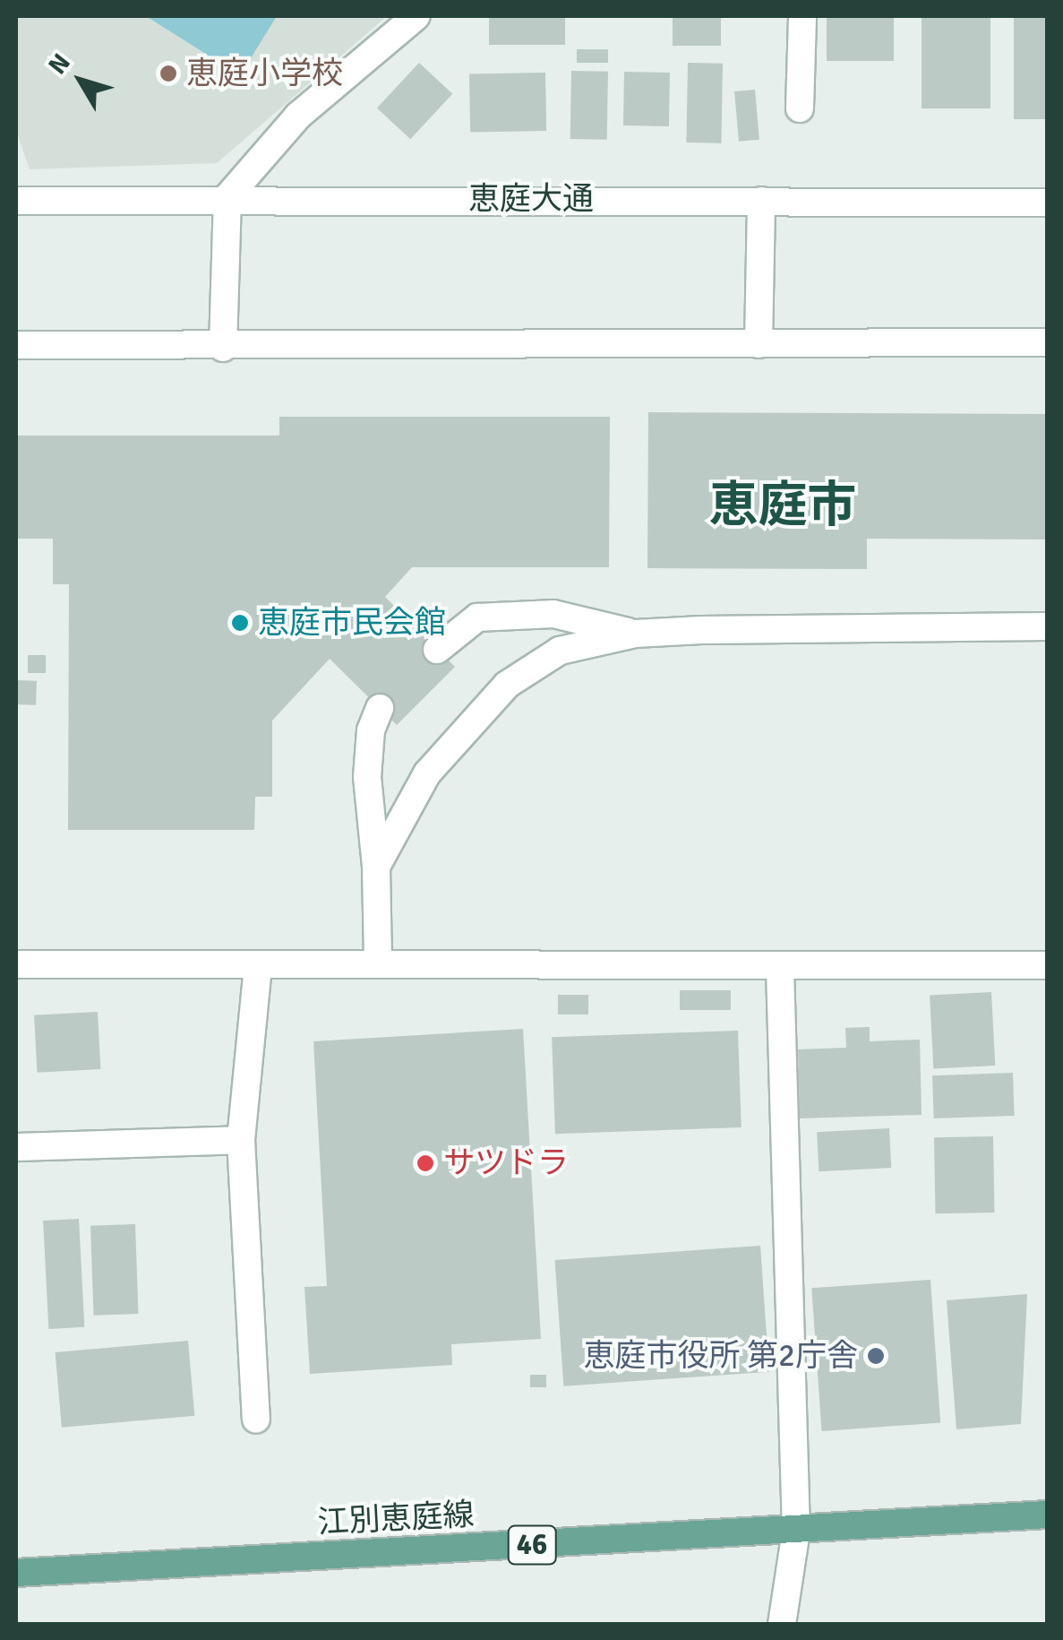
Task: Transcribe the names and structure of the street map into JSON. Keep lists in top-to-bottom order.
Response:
{
  "streets": {
    "main road": ["江別恵庭線", "46"],
    "street": ["恵庭大通"]
  },
  "districts": ["恵庭市"],
  "places": [
    "恵庭小学校",
    "恵庭市民会館",
    "サツドラ",
    "恵庭市役所 第2庁舎"
  ],
  "north": "top left"
}
